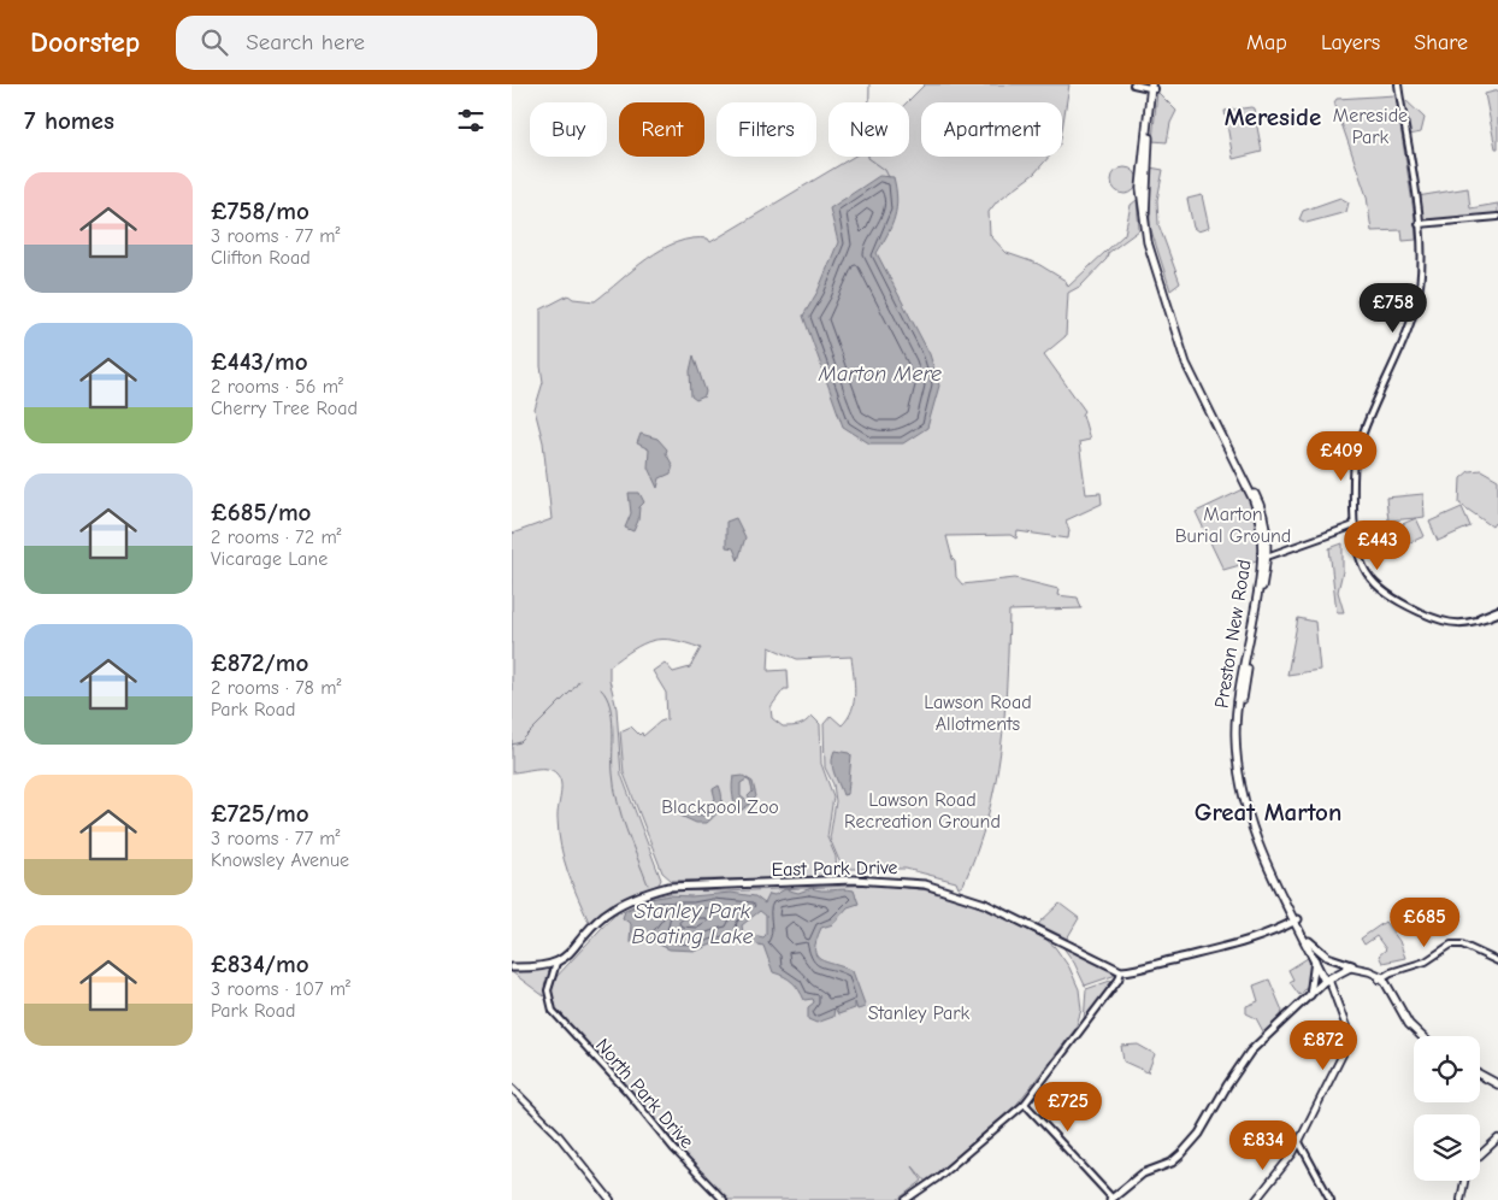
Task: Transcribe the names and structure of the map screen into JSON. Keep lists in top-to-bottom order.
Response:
{
  "streets": {
    "highway": ["Preston New Road"],
    "main road": ["East Park Drive"],
    "street": ["North Park Drive"]
  },
  "crossings": [
    ["East Park Drive", "North Park Drive"]
  ],
  "districts": ["Mereside", "Great Marton"],
  "water": ["Marton Mere", "Stanley Park Boating Lake"],
  "parks": [
    "Mereside Park",
    "Marton Burial Ground",
    "Lawson Road Allotments",
    "Lawson Road Recreation Ground",
    "Blackpool Zoo",
    "Stanley Park"
  ],
  "page": {
    "header": "Doorstep",
    "search": "Search here",
    "nav": ["Map", "Layers", "Share"],
    "heading": "7 homes",
    "chip": [
      "Buy",
      "Rent",
      "Filters",
      "New",
      "Apartment"
    ],
    "list": [
      {
        "name": "£758/mo",
        "note": "3 rooms · 77 m² · Clifton Road"
      },
      {
        "name": "£443/mo",
        "note": "2 rooms · 56 m² · Cherry Tree Road"
      },
      {
        "name": "£685/mo",
        "note": "2 rooms · 72 m² · Vicarage Lane"
      },
      {
        "name": "£872/mo",
        "note": "2 rooms · 78 m² · Park Road"
      },
      {
        "name": "£725/mo",
        "note": "3 rooms · 77 m² · Knowsley Avenue"
      },
      {
        "name": "£834/mo",
        "note": "3 rooms · 107 m² · Park Road"
      }
    ],
    "price": [
      "£758",
      "£409",
      "£443",
      "£685",
      "£872",
      "£725",
      "£834"
    ]
  }
}
